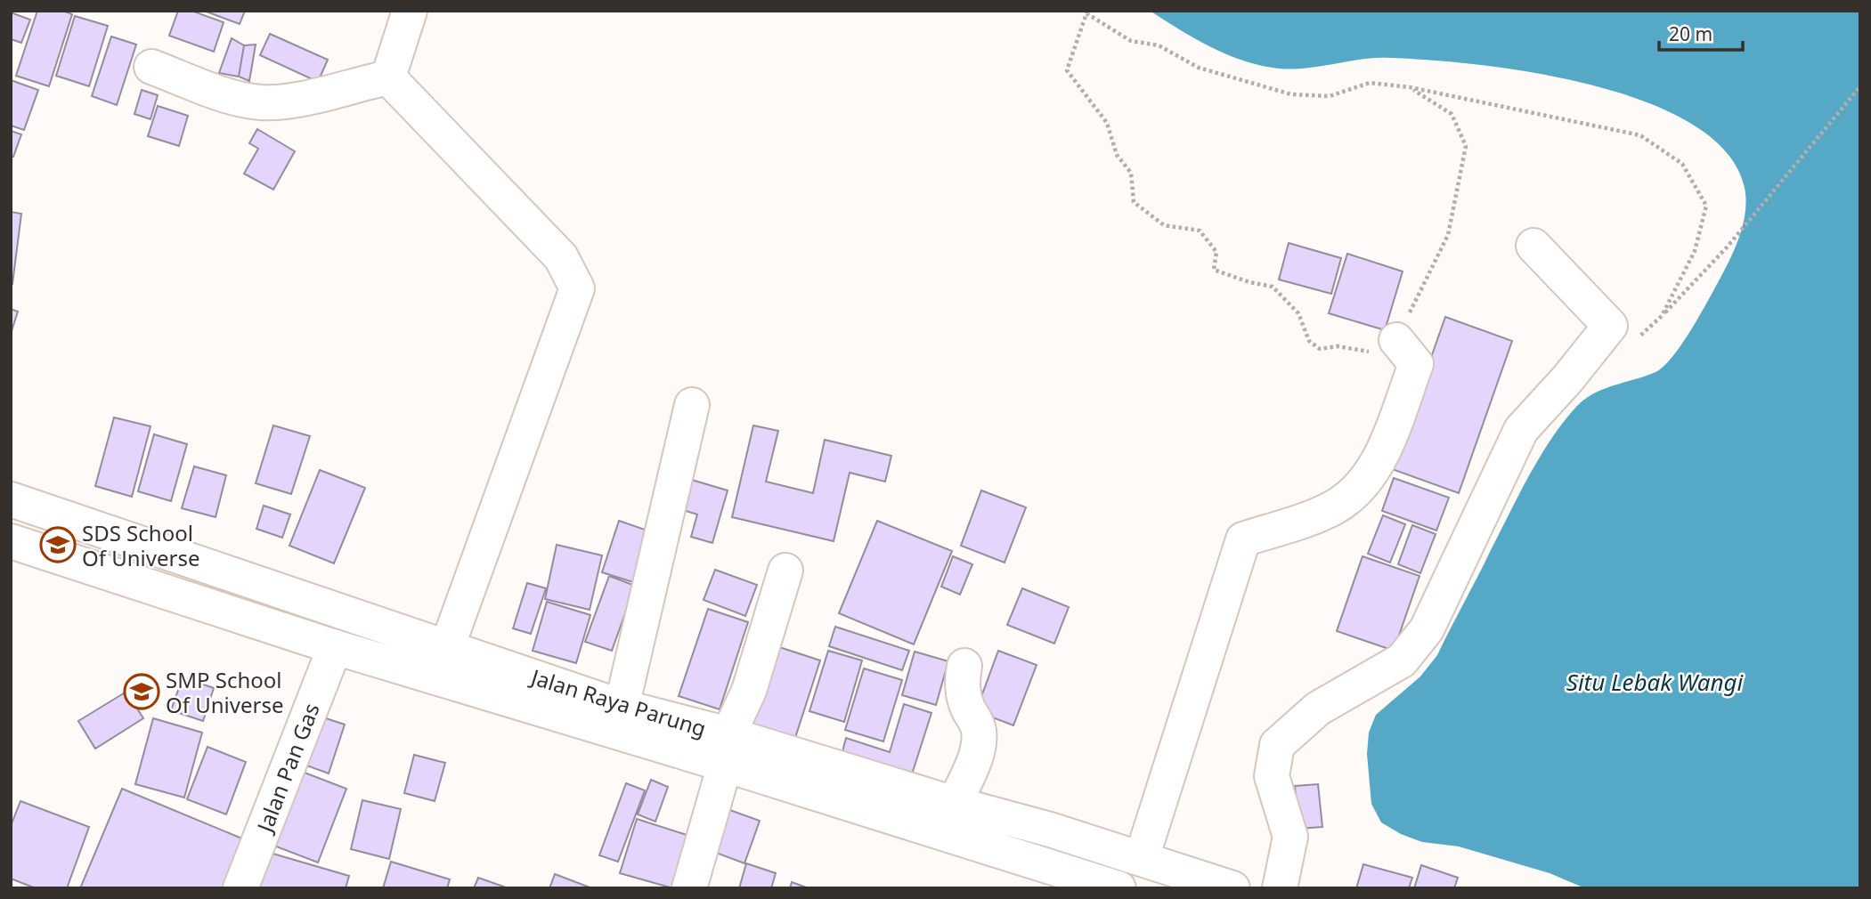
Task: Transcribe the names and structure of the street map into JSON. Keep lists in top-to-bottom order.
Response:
{
  "streets": {
    "main road": ["Jalan Raya Parung", "Jalan Pan Gas"]
  },
  "crossings": [
    ["Jalan Raya Parung", "Jalan Pan Gas"]
  ],
  "water": ["Situ Lebak Wangi"],
  "places": {
    "school or university": ["SDS School Of Universe", "SMP School Of Universe"]
  },
  "scale_bar": "20 m"
}
